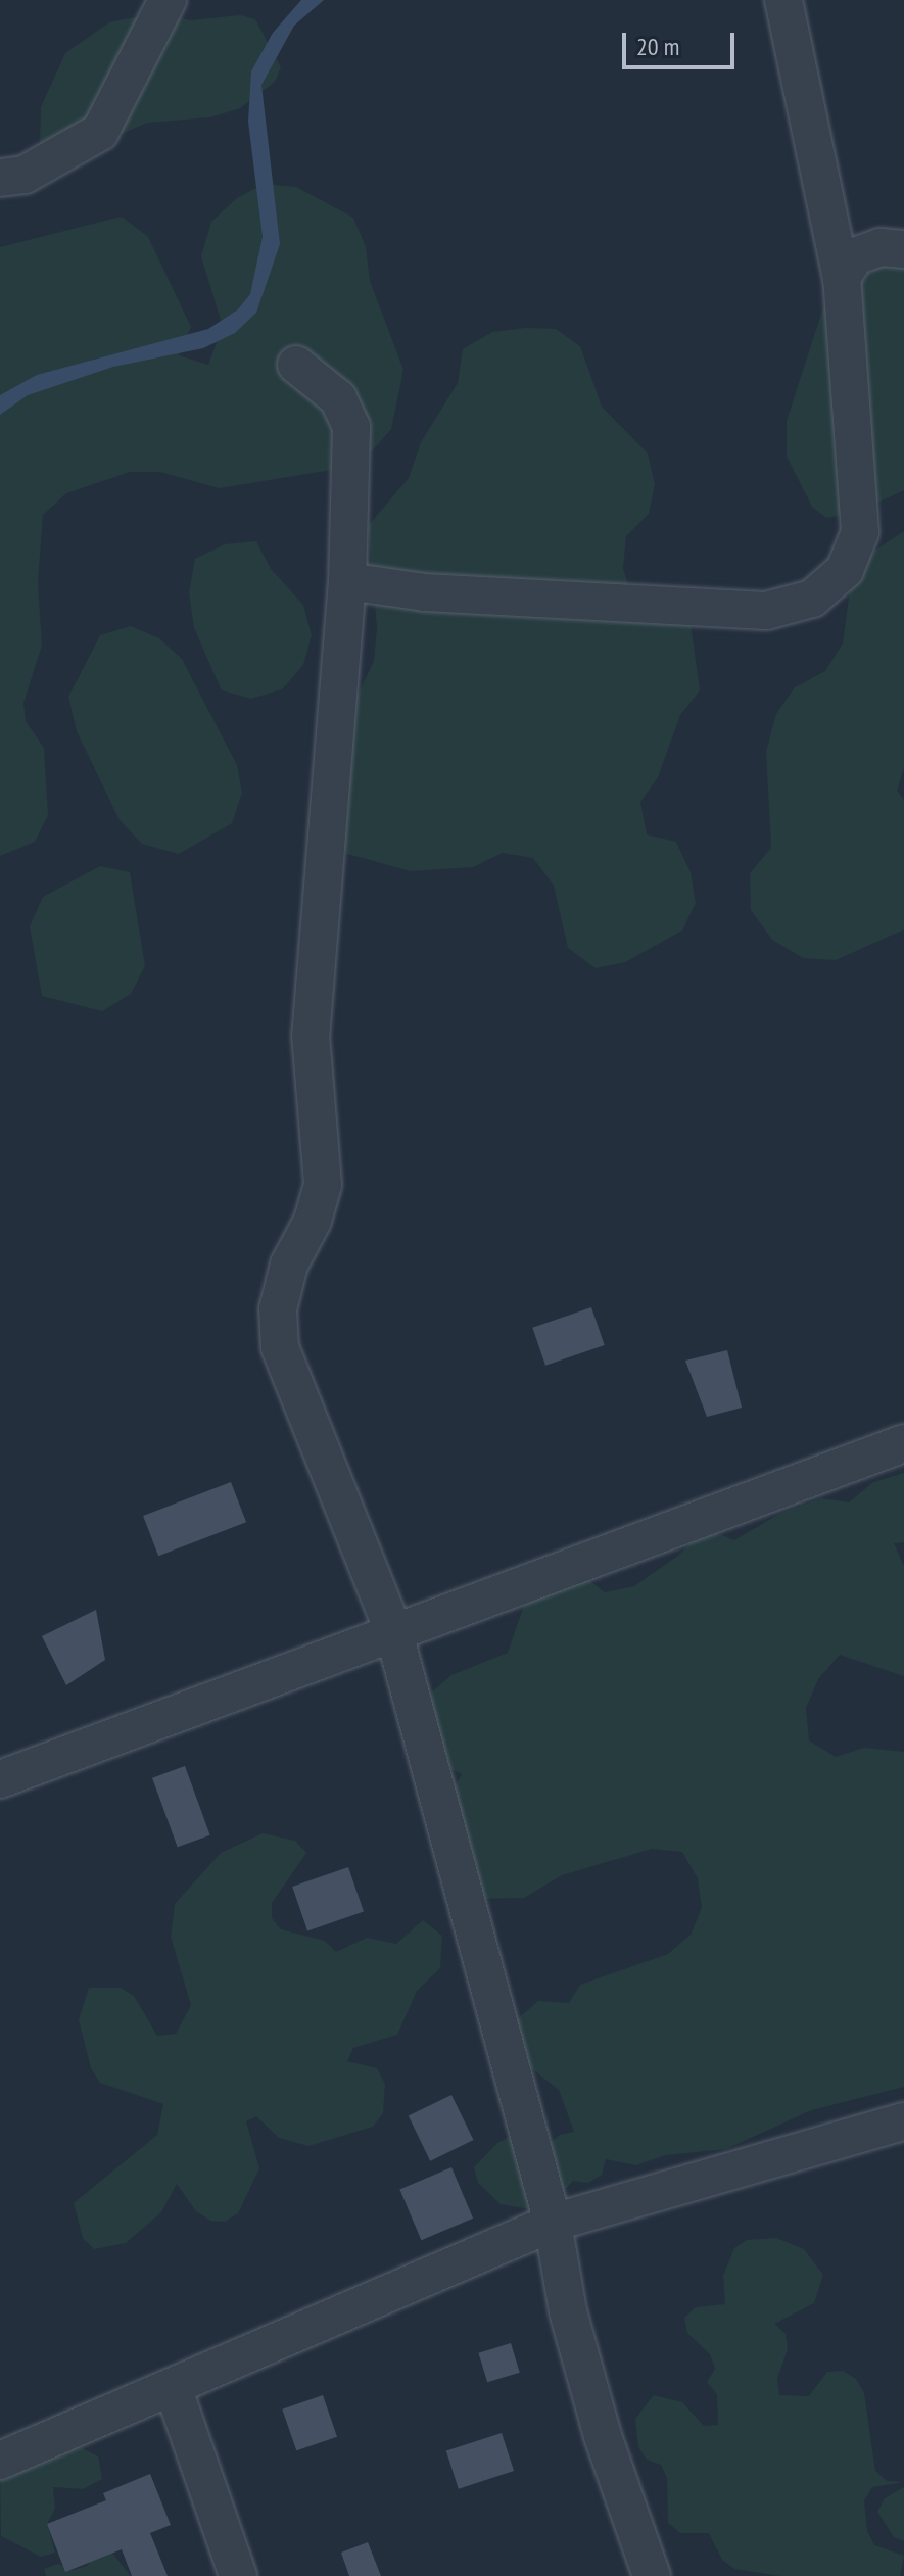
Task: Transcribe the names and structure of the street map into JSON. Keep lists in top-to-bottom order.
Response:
{
  "scale_bar": "20 m"
}
